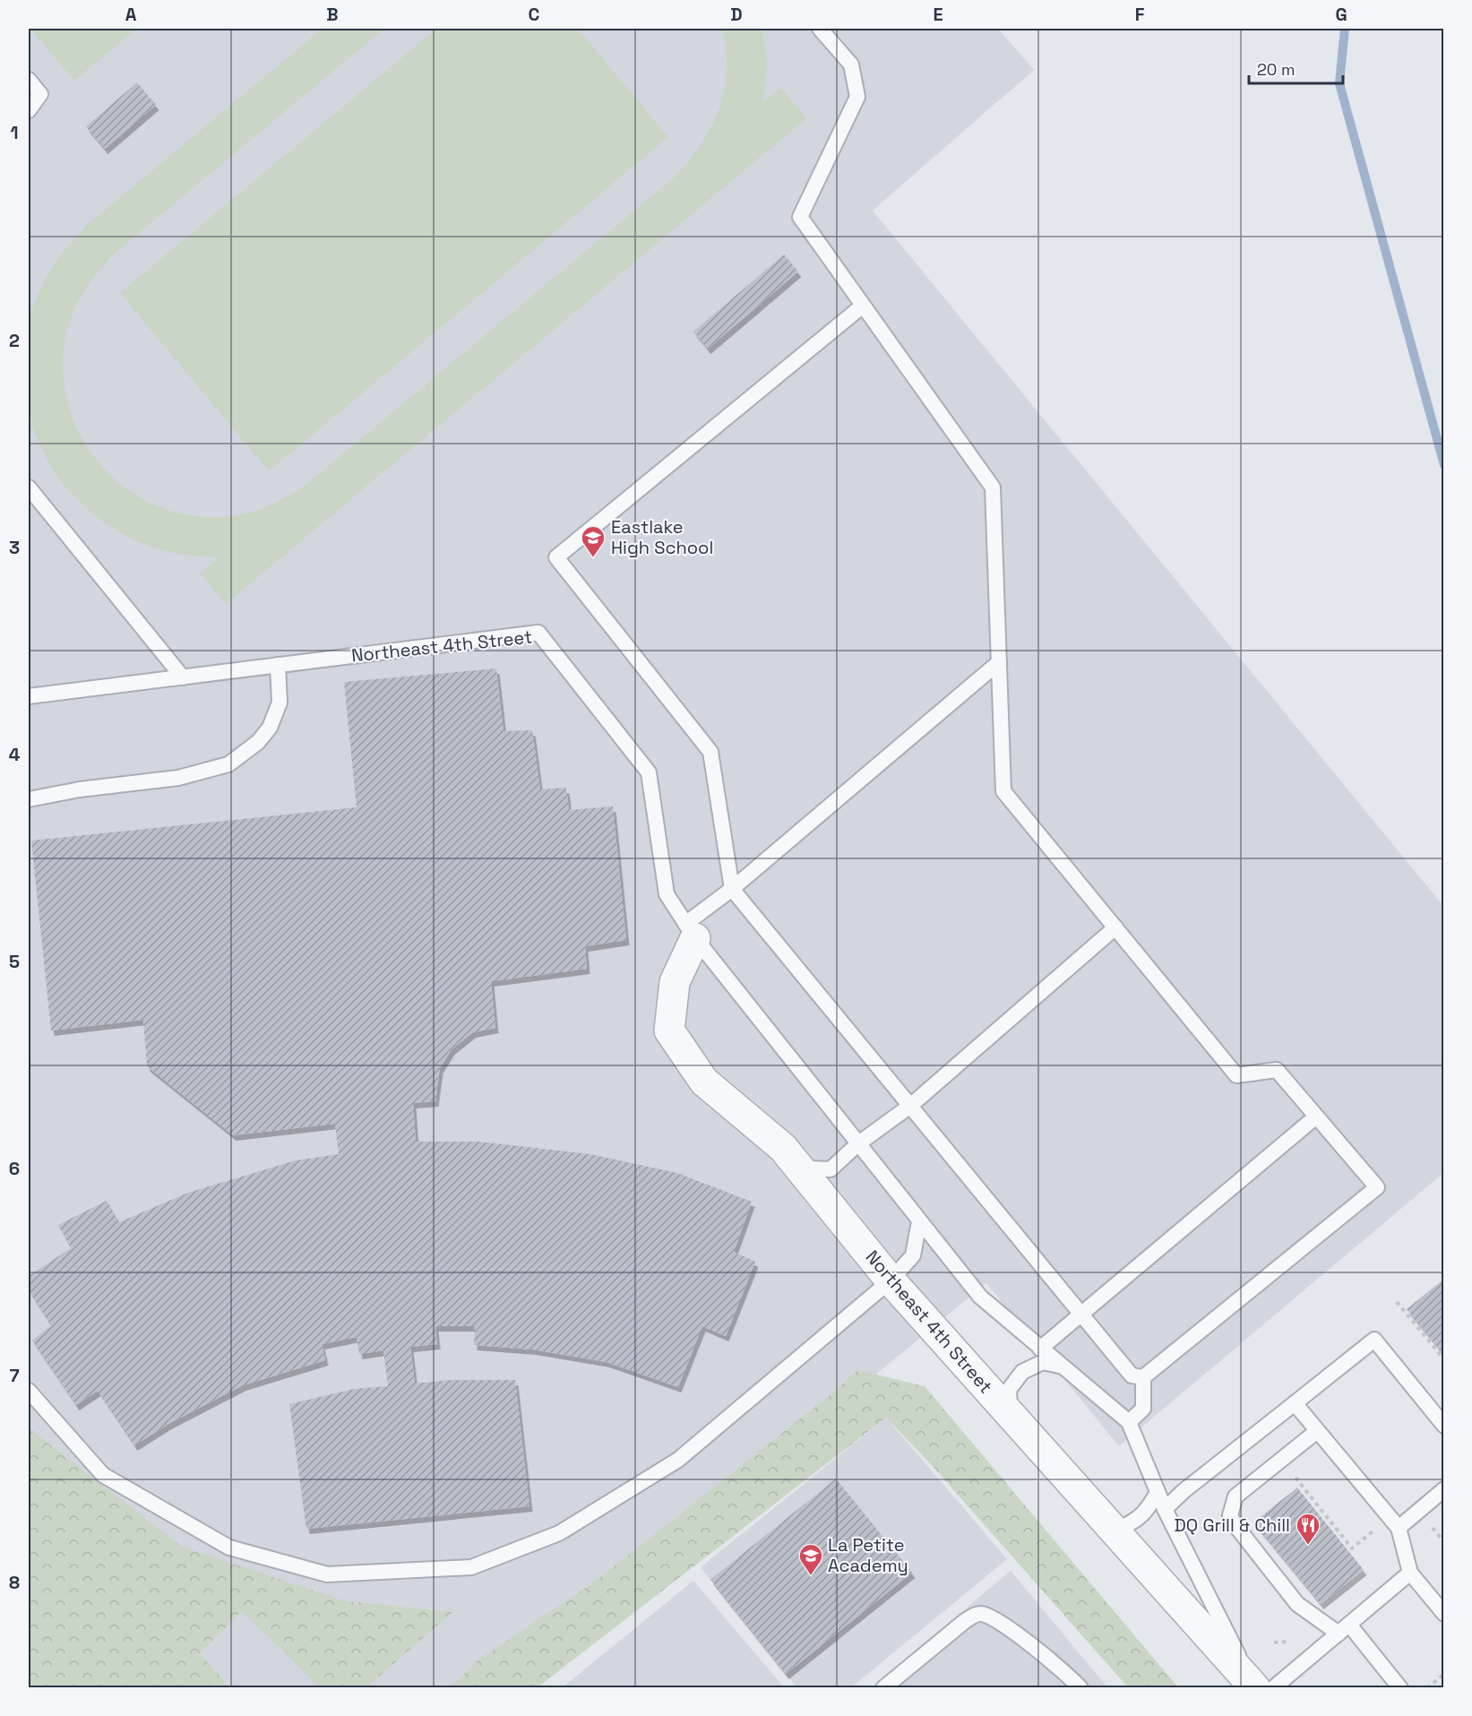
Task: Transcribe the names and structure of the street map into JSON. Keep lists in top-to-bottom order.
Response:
{
  "streets": {
    "street": ["Northeast 4th Street"]
  },
  "places": {
    "school or university": ["Eastlake High School", "La Petite Academy"],
    "restaurant": ["DQ Grill & Chill"]
  },
  "scale_bar": "20 m",
  "grid": {
    "columns": [
      "A",
      "B",
      "C",
      "D",
      "E",
      "F",
      "G"
    ],
    "rows": [
      "1",
      "2",
      "3",
      "4",
      "5",
      "6",
      "7",
      "8"
    ]
  }
}
